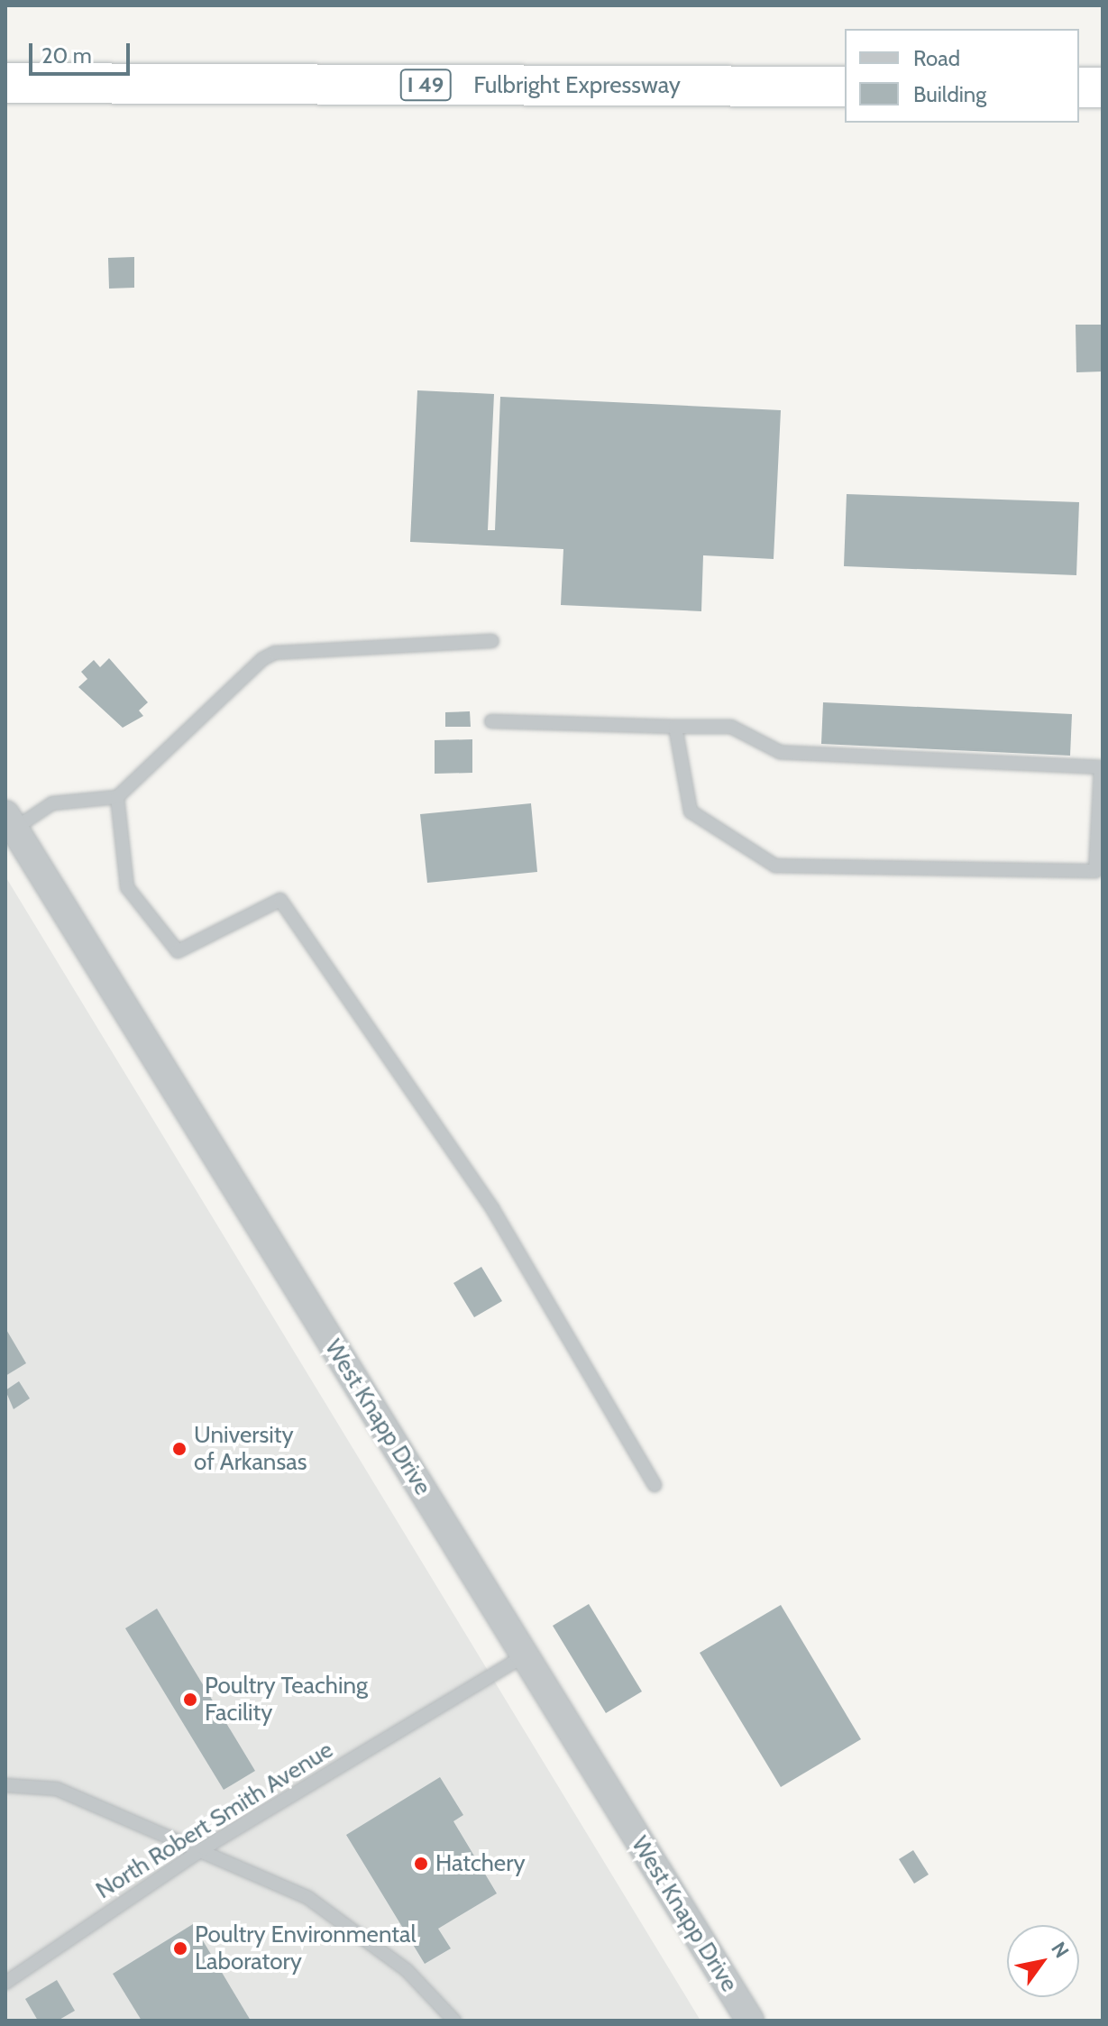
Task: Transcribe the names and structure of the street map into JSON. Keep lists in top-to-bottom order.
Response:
{
  "streets": {
    "highway": ["I 49", "Fulbright Expressway"],
    "street": ["West Knapp Drive"],
    "lane": ["North Robert Smith Avenue"]
  },
  "crossings": [
    ["West Knapp Drive", "North Robert Smith Avenue"]
  ],
  "places": [
    "University of Arkansas",
    "Poultry Teaching Facility",
    "Hatchery",
    "Poultry Environmental Laboratory"
  ],
  "legend": ["Road", "Building"],
  "scale_bar": "20 m",
  "north": "top right"
}
